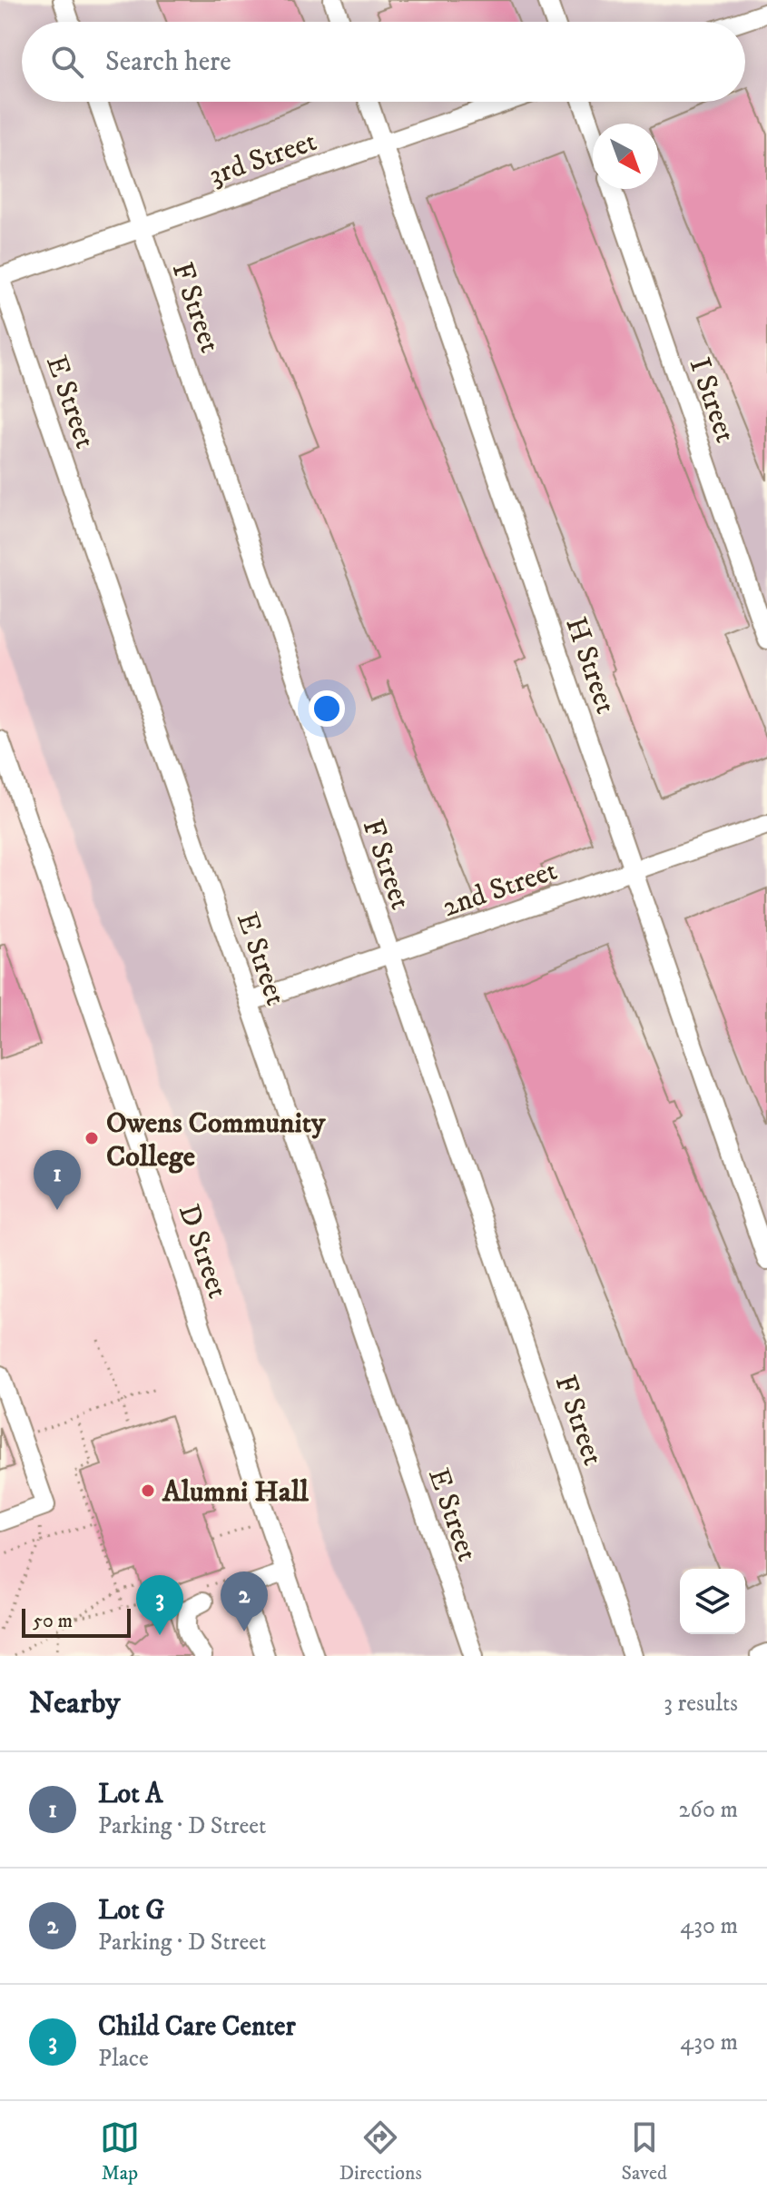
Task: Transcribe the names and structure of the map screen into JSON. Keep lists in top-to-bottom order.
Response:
{
  "streets": {
    "street": [
      "3rd Street",
      "F Street",
      "I Street",
      "E Street",
      "H Street",
      "2nd Street",
      "D Street"
    ]
  },
  "crossings": [
    ["3rd Street", "F Street"],
    ["3rd Street", "E Street"],
    ["3rd Street", "H Street"],
    ["F Street", "2nd Street"],
    ["E Street", "2nd Street"],
    ["H Street", "2nd Street"]
  ],
  "places": ["Owens Community College", "Alumni Hall"],
  "scale_bar": "50 m",
  "north": "bottom right",
  "page": {
    "search": "Search here",
    "pins": ["1", "2", "3"],
    "scale": "50 m",
    "heading": ["Nearby", "3 results"],
    "list": [
      {
        "mark": "1",
        "name": "Lot A",
        "note": "Parking · D Street",
        "value": "260 m"
      },
      {
        "mark": "2",
        "name": "Lot G",
        "note": "Parking · D Street",
        "value": "430 m"
      },
      {
        "mark": "3",
        "name": "Child Care Center",
        "note": "Place",
        "value": "430 m"
      }
    ],
    "nav": ["Map", "Directions", "Saved"]
  }
}
